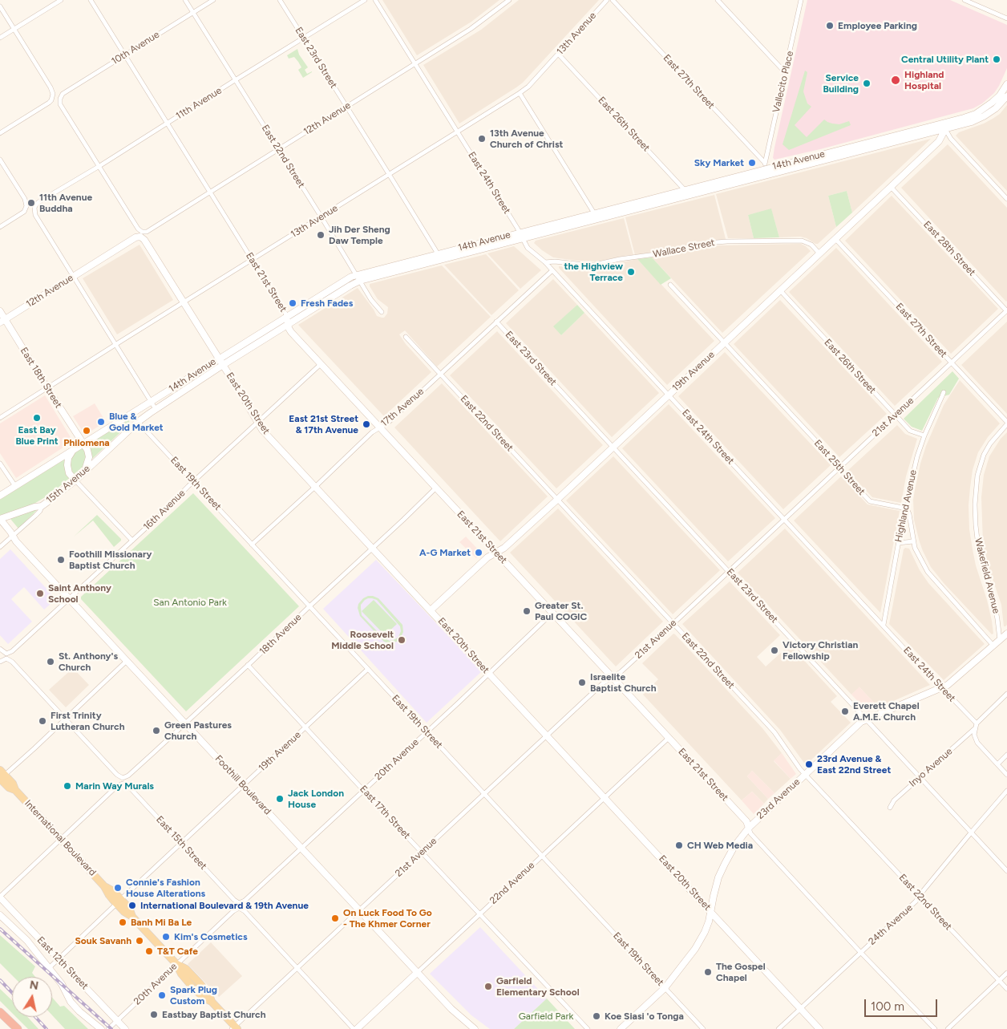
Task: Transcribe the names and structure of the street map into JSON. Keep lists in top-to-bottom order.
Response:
{
  "streets": {
    "main road": ["International Boulevard"],
    "street": [
      "13th Avenue",
      "10th Avenue",
      "East 23rd Street",
      "East 27th Street",
      "Vallecito Place",
      "11th Avenue",
      "12th Avenue",
      "East 26th Street",
      "East 22nd Street",
      "14th Avenue",
      "East 24th Street",
      "Wallace Street",
      "East 28th Street",
      "East 21st Street",
      "19th Avenue",
      "East 18th Street",
      "East 20th Street",
      "17th Avenue",
      "21st Avenue",
      "East 25th Street",
      "East 19th Street",
      "15th Avenue",
      "Highland Avenue",
      "16th Avenue",
      "Wakefield Avenue",
      "18th Avenue",
      "20th Avenue",
      "Inyo Avenue",
      "Foothill Boulevard",
      "23rd Avenue",
      "East 17th Street",
      "East 15th Street",
      "22nd Avenue",
      "24th Avenue",
      "East 12th Street"
    ]
  },
  "crossings": [
    ["13th Avenue", "East 23rd Street"],
    ["13th Avenue", "East 26th Street"],
    ["13th Avenue", "East 22nd Street"],
    ["13th Avenue", "East 24th Street"],
    ["13th Avenue", "East 21st Street"],
    ["13th Avenue", "East 18th Street"],
    ["13th Avenue", "East 20th Street"],
    ["10th Avenue", "East 22nd Street"],
    ["10th Avenue", "East 21st Street"],
    ["10th Avenue", "East 20th Street"],
    ["East 23rd Street", "11th Avenue"],
    ["East 23rd Street", "12th Avenue"],
    ["East 23rd Street", "14th Avenue"],
    ["East 23rd Street", "19th Avenue"],
    ["East 23rd Street", "17th Avenue"],
    ["East 23rd Street", "21st Avenue"],
    ["East 23rd Street", "Inyo Avenue"],
    ["East 23rd Street", "23rd Avenue"],
    ["East 23rd Street", "24th Avenue"],
    ["East 27th Street", "Vallecito Place"],
    ["East 27th Street", "14th Avenue"],
    ["East 27th Street", "19th Avenue"],
    ["East 27th Street", "21st Avenue"],
    ["East 27th Street", "Wakefield Avenue"],
    ["Vallecito Place", "14th Avenue"],
    ["11th Avenue", "12th Avenue"],
    ["11th Avenue", "East 22nd Street"],
    ["11th Avenue", "East 21st Street"],
    ["11th Avenue", "East 20th Street"],
    ["12th Avenue", "East 22nd Street"],
    ["12th Avenue", "East 24th Street"],
    ["12th Avenue", "East 21st Street"],
    ["12th Avenue", "East 18th Street"],
    ["12th Avenue", "East 20th Street"],
    ["East 26th Street", "14th Avenue"],
    ["East 26th Street", "19th Avenue"],
    ["East 26th Street", "21st Avenue"],
    ["East 26th Street", "Highland Avenue"],
    ["East 22nd Street", "14th Avenue"],
    ["East 22nd Street", "19th Avenue"],
    ["East 22nd Street", "17th Avenue"],
    ["East 22nd Street", "21st Avenue"],
    ["East 22nd Street", "23rd Avenue"],
    ["East 22nd Street", "24th Avenue"],
    ["14th Avenue", "East 24th Street"],
    ["14th Avenue", "East 21st Street"],
    ["14th Avenue", "19th Avenue"],
    ["14th Avenue", "East 18th Street"],
    ["14th Avenue", "East 20th Street"],
    ["14th Avenue", "East 19th Street"],
    ["14th Avenue", "15th Avenue"],
    ["East 24th Street", "Wallace Street"],
    ["East 24th Street", "19th Avenue"],
    ["East 24th Street", "17th Avenue"],
    ["East 24th Street", "21st Avenue"],
    ["East 24th Street", "Highland Avenue"],
    ["East 24th Street", "23rd Avenue"],
    ["Wallace Street", "19th Avenue"],
    ["East 28th Street", "19th Avenue"],
    ["East 28th Street", "21st Avenue"],
    ["East 21st Street", "19th Avenue"],
    ["East 21st Street", "17th Avenue"],
    ["East 21st Street", "21st Avenue"],
    ["East 21st Street", "16th Avenue"],
    ["East 21st Street", "18th Avenue"],
    ["East 21st Street", "20th Avenue"],
    ["East 21st Street", "23rd Avenue"],
    ["East 21st Street", "22nd Avenue"],
    ["East 21st Street", "24th Avenue"],
    ["19th Avenue", "East 20th Street"],
    ["19th Avenue", "East 25th Street"],
    ["19th Avenue", "East 19th Street"],
    ["19th Avenue", "Foothill Boulevard"],
    ["19th Avenue", "East 17th Street"],
    ["19th Avenue", "International Boulevard"],
    ["19th Avenue", "East 15th Street"],
    ["19th Avenue", "East 12th Street"],
    ["East 18th Street", "15th Avenue"],
    ["East 20th Street", "17th Avenue"],
    ["East 20th Street", "21st Avenue"],
    ["East 20th Street", "16th Avenue"],
    ["East 20th Street", "18th Avenue"],
    ["East 20th Street", "20th Avenue"],
    ["East 20th Street", "23rd Avenue"],
    ["East 20th Street", "22nd Avenue"],
    ["East 20th Street", "24th Avenue"],
    ["17th Avenue", "East 19th Street"],
    ["21st Avenue", "East 25th Street"],
    ["21st Avenue", "East 19th Street"],
    ["21st Avenue", "20th Avenue"],
    ["21st Avenue", "Foothill Boulevard"],
    ["21st Avenue", "East 17th Street"],
    ["21st Avenue", "International Boulevard"],
    ["East 25th Street", "Highland Avenue"],
    ["East 19th Street", "15th Avenue"],
    ["East 19th Street", "16th Avenue"],
    ["East 19th Street", "18th Avenue"],
    ["East 19th Street", "20th Avenue"],
    ["East 19th Street", "23rd Avenue"],
    ["East 19th Street", "22nd Avenue"],
    ["15th Avenue", "Foothill Boulevard"],
    ["16th Avenue", "Foothill Boulevard"],
    ["Wakefield Avenue", "23rd Avenue"],
    ["18th Avenue", "Foothill Boulevard"],
    ["18th Avenue", "East 17th Street"],
    ["20th Avenue", "Foothill Boulevard"],
    ["20th Avenue", "East 17th Street"],
    ["20th Avenue", "International Boulevard"],
    ["20th Avenue", "East 15th Street"],
    ["20th Avenue", "East 12th Street"],
    ["Foothill Boulevard", "22nd Avenue"],
    ["East 17th Street", "22nd Avenue"],
    ["International Boulevard", "East 15th Street"]
  ],
  "parks": ["San Antonio Park", "Garfield Park"],
  "places": [
    "Employee Parking",
    "Central Utility Plant",
    "Highland Hospital",
    "Service Building",
    "13th Avenue Church of Christ",
    "Sky Market",
    "11th Avenue Buddha",
    "Jih Der Sheng Daw Temple",
    "the Highview Terrace",
    "Fresh Fades",
    "East Bay Blue Print",
    "Blue & Gold Market",
    "East 21st Street & 17th Avenue",
    "Philomena",
    "A-G Market",
    "Foothill Missionary Baptist Church",
    "Saint Anthony School",
    "Greater St. Paul COGIC",
    "Roosevelt Middle School",
    "Victory Christian Fellowship",
    "St. Anthony's Church",
    "Israelite Baptist Church",
    "Everett Chapel A.M.E. Church",
    "First Trinity Lutheran Church",
    "Green Pastures Church",
    "23rd Avenue & East 22nd Street",
    "Marin Way Murals",
    "Jack London House",
    "CH Web Media",
    "Connie's Fashion House Alterations",
    "International Boulevard & 19th Avenue",
    "On Luck Food To Go - The Khmer Corner",
    "Banh Mi Ba Le",
    "Kim's Cosmetics",
    "Souk Savanh",
    "T&T Cafe",
    "The Gospel Chapel",
    "Garfield Elementary School",
    "Spark Plug Custom",
    "Eastbay Baptist Church",
    "Koe Siasi 'o Tonga"
  ],
  "scale_bar": "100 m",
  "north": "top"
}
